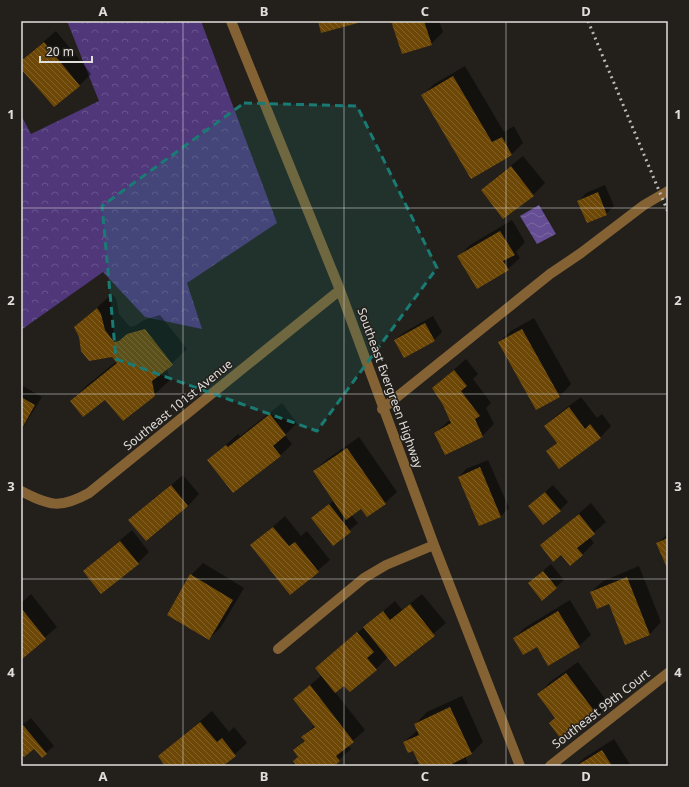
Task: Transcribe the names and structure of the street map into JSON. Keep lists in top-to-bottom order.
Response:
{
  "streets": {
    "street": ["Southeast Evergreen Highway", "Southeast 101st Avenue", "Southeast 99th Court"]
  },
  "crossings": [
    ["Southeast Evergreen Highway", "Southeast 101st Avenue"]
  ],
  "scale_bar": "20 m",
  "grid": {
    "columns": [
      "A",
      "B",
      "C",
      "D"
    ],
    "rows": [
      "1",
      "2",
      "3",
      "4"
    ]
  }
}
